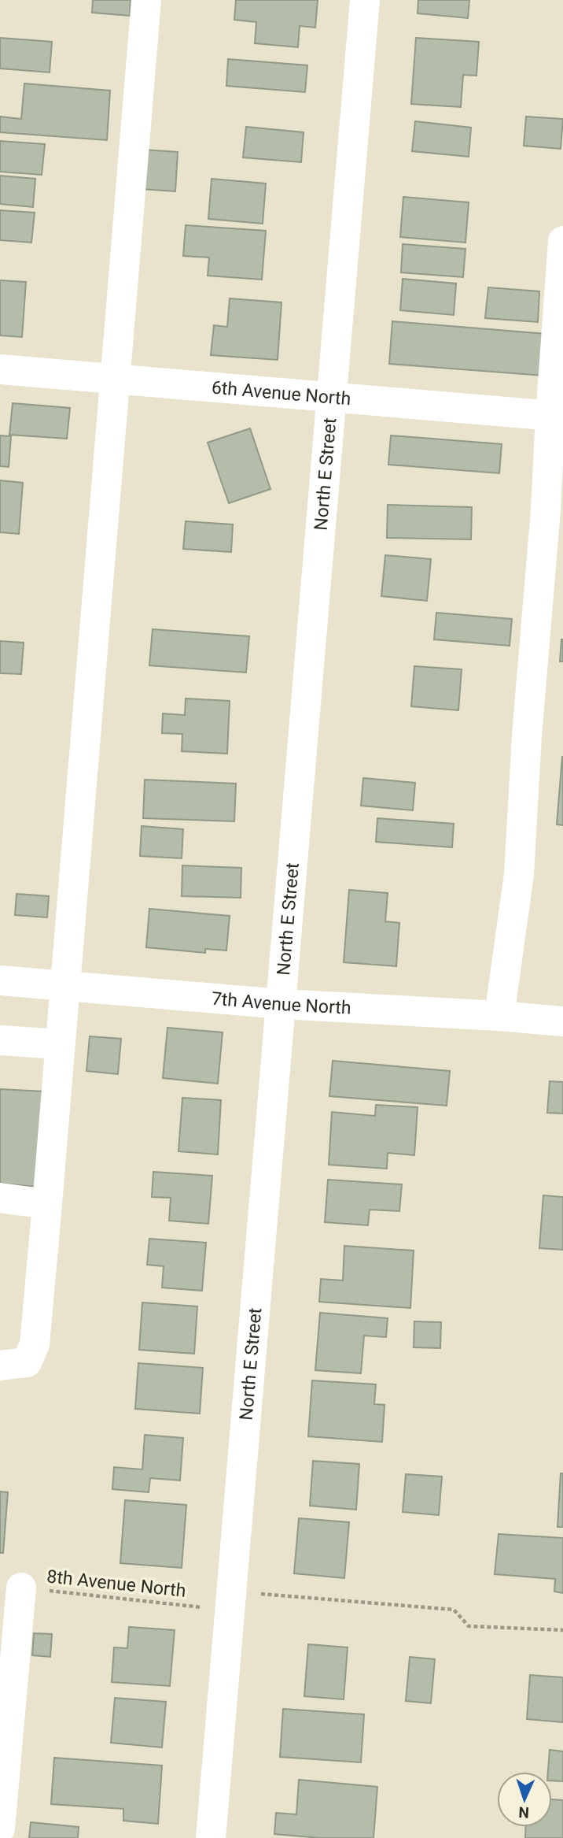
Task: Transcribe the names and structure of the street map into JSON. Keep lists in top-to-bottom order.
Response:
{
  "streets": {
    "street": ["6th Avenue North", "North E Street", "7th Avenue North"],
    "path": ["8th Avenue North"]
  },
  "crossings": [
    ["6th Avenue North", "North E Street"],
    ["North E Street", "7th Avenue North"],
    ["North E Street", "8th Avenue North"]
  ],
  "north": "bottom"
}
